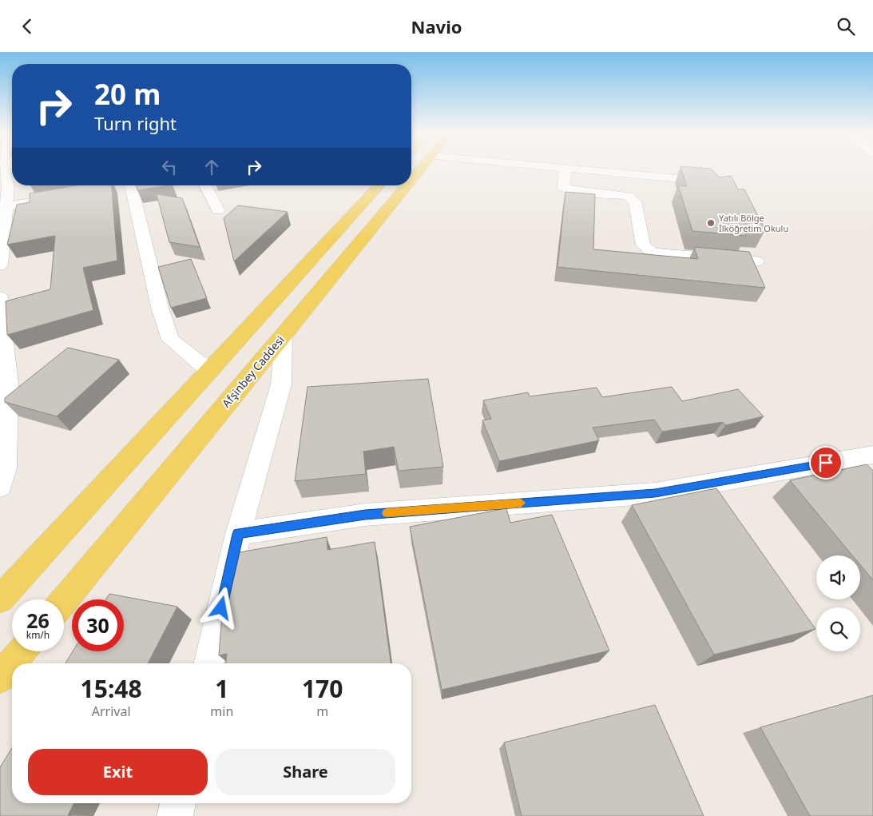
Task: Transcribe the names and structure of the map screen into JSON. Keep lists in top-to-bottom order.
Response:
{
  "streets": {
    "main road": ["Afşinbey Caddesi"]
  },
  "places": ["Yatılı Bölge İlköğretim Okulu"],
  "page": {
    "header": "Navio",
    "turn": ["20 m", "Turn right"],
    "speed": "26 km/h",
    "limit": "30",
    "eta": [
      "15:48",
      "Arrival",
      "1",
      "min",
      "170",
      "m"
    ],
    "buttons": ["Exit", "Share"]
  }
}
